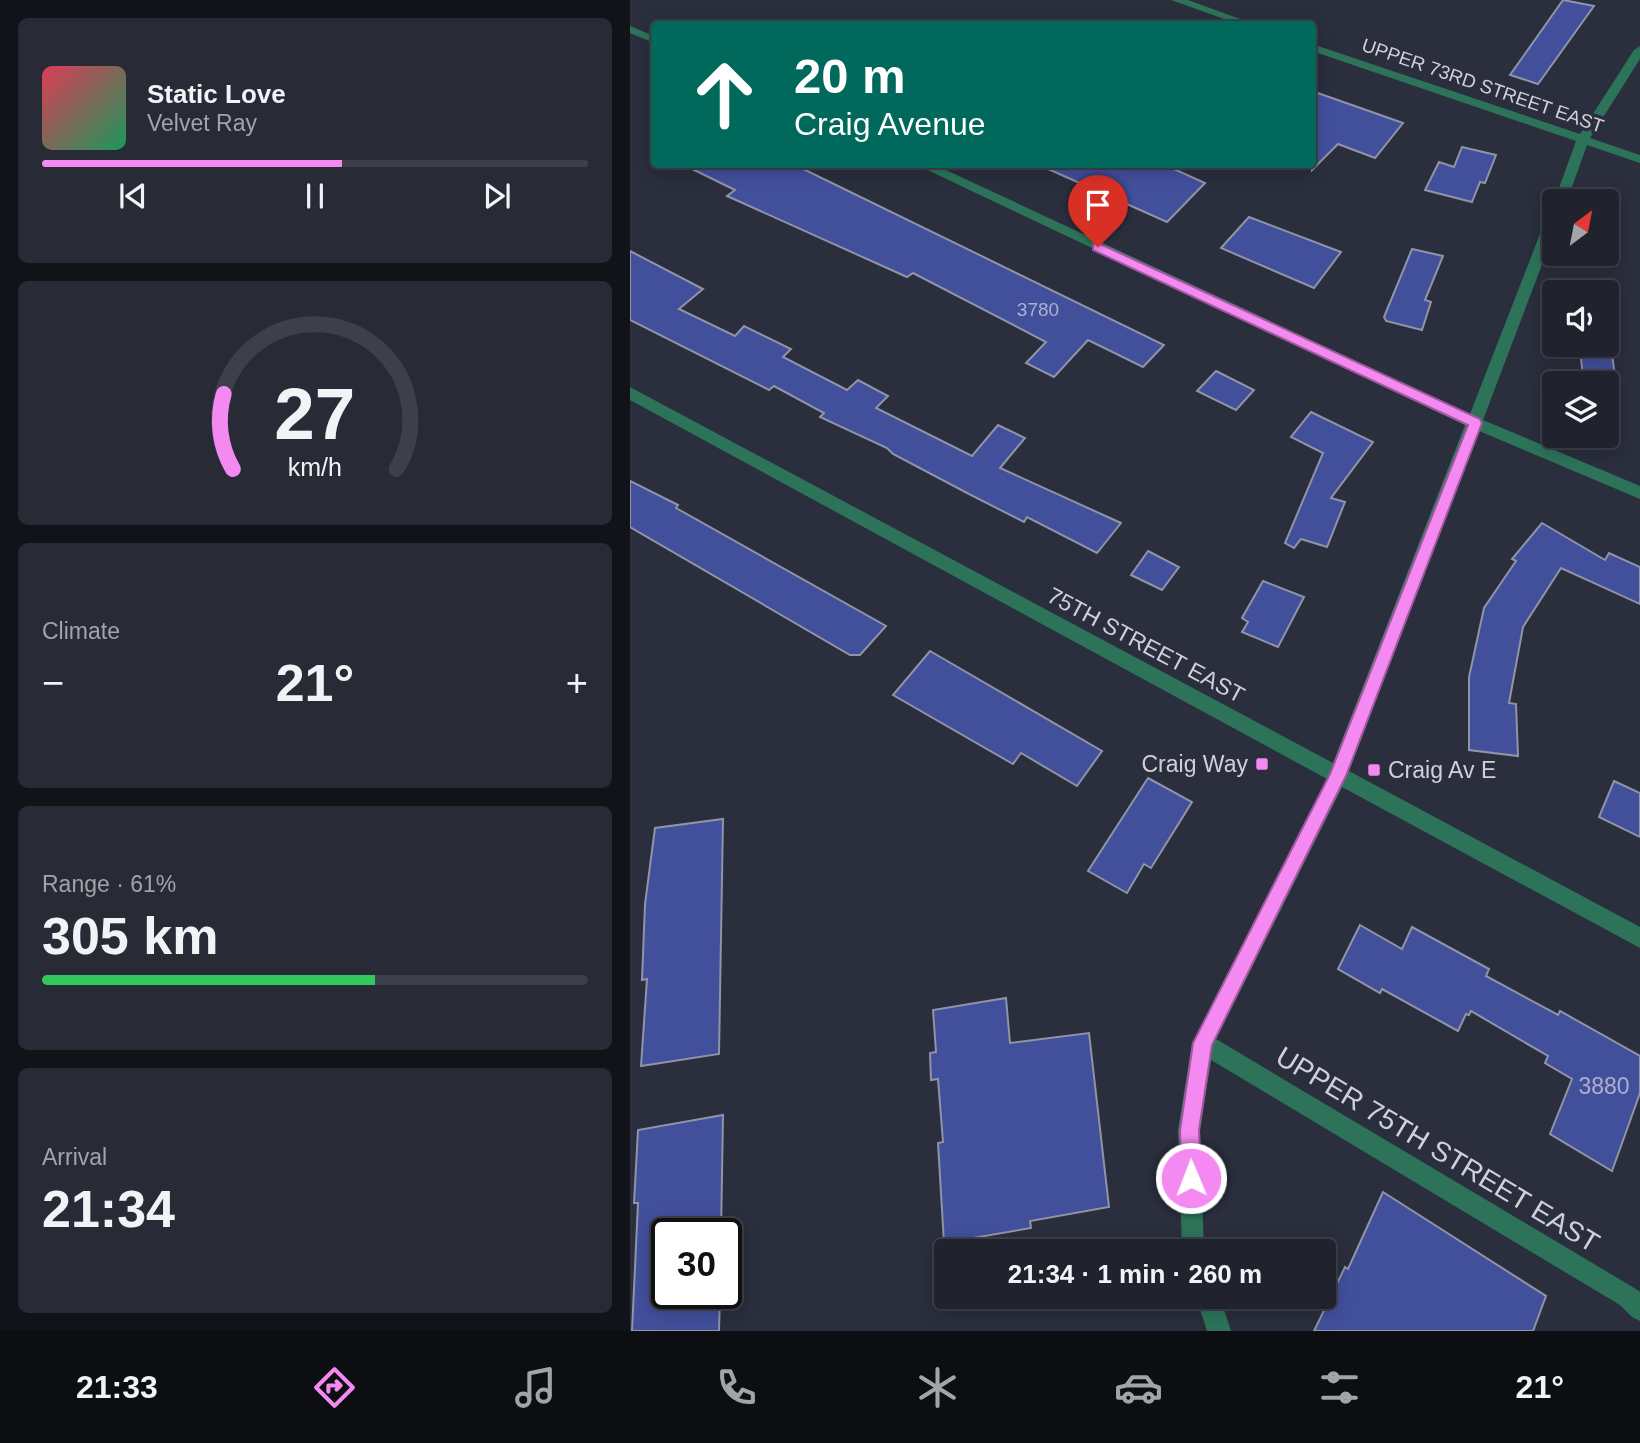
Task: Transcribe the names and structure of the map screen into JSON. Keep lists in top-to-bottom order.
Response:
{
  "streets": {
    "street": ["UPPER 73RD STREET EAST", "75TH STREET EAST", "UPPER 75TH STREET EAST"]
  },
  "places": {
    "transit": ["Craig Way", "Craig Av E"]
  },
  "house_numbers": ["3780", "3880"],
  "north": "top right",
  "page": {
    "turn": ["20 m", "Craig Avenue"],
    "song": ["Static Love", "Velvet Ray"],
    "tile": [
      "Climate",
      ["Range · 61%", "305 km"],
      ["Arrival", "21:34"]
    ],
    "heat": ["−", "21°", "+"],
    "limit": "30",
    "trip": "21:34 · 1 min · 260 m",
    "tabs": ["21:33", "21°"],
    "gauge": ["27", "km/h"]
  }
}
